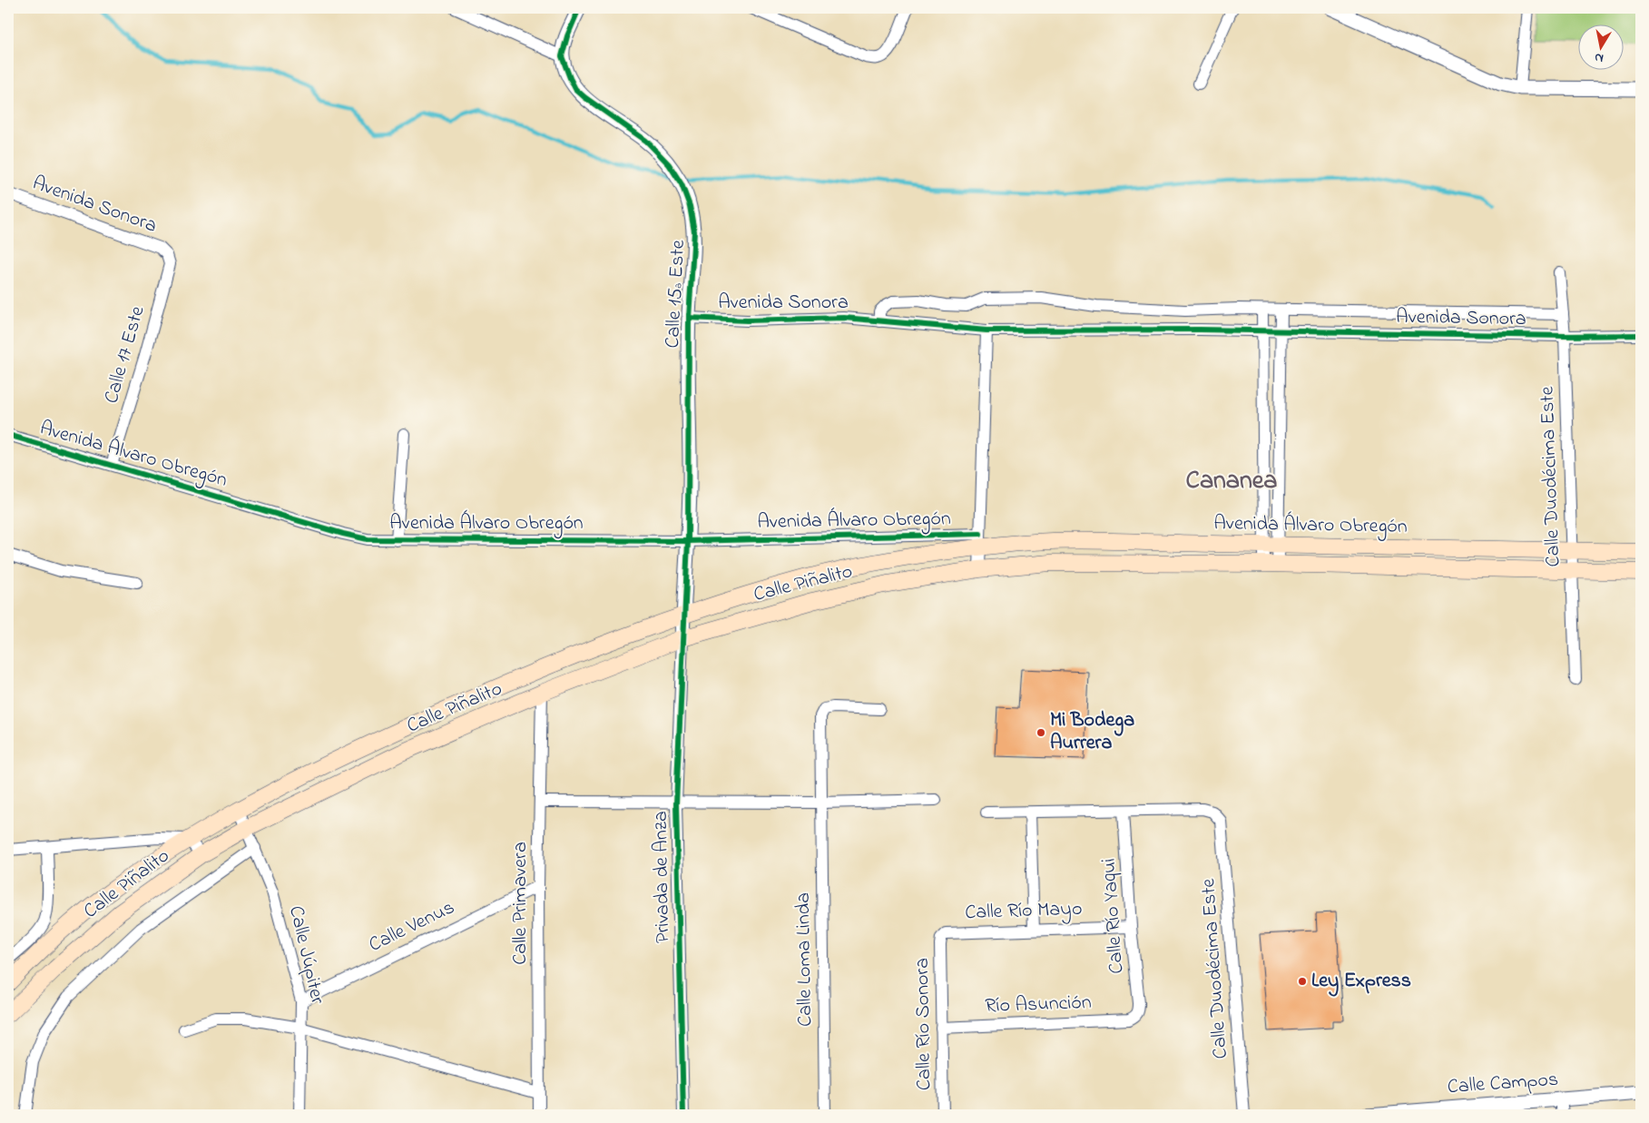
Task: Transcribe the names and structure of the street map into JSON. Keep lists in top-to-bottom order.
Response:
{
  "streets": {
    "main road": ["Avenida Álvaro Obregón", "Calle Piñalito"],
    "street": [
      "Avenida Sonora",
      "Calle 15ª Este",
      "Calle 17 Este",
      "Calle Duodécima Este",
      "Privada de Anza",
      "Calle Primavera",
      "Calle Río Mayo",
      "Calle Río Yaqui",
      "Calle Venus",
      "Calle Júpiter",
      "Calle Loma Linda",
      "Río Asunción",
      "Calle Río Sonora",
      "Calle Campos"
    ]
  },
  "crossings": [
    ["Avenida Sonora", "Calle 15ª Este"],
    ["Avenida Sonora", "Calle 17 Este"],
    ["Avenida Sonora", "Calle Duodécima Este"],
    ["Calle 15ª Este", "Avenida Álvaro Obregón"],
    ["Calle 15ª Este", "Calle Piñalito"],
    ["Calle 15ª Este", "Privada de Anza"],
    ["Calle 17 Este", "Avenida Álvaro Obregón"],
    ["Avenida Álvaro Obregón", "Calle Duodécima Este"],
    ["Avenida Álvaro Obregón", "Calle Piñalito"],
    ["Calle Duodécima Este", "Calle Río Yaqui"],
    ["Calle Piñalito", "Privada de Anza"],
    ["Calle Piñalito", "Calle Primavera"],
    ["Calle Piñalito", "Calle Júpiter"],
    ["Calle Primavera", "Calle Venus"],
    ["Calle Río Mayo", "Calle Río Yaqui"],
    ["Calle Río Mayo", "Calle Río Sonora"],
    ["Calle Río Yaqui", "Río Asunción"],
    ["Calle Venus", "Calle Júpiter"],
    ["Río Asunción", "Calle Río Sonora"]
  ],
  "districts": ["Cananea"],
  "places": ["Mi Bodega Aurrera", "Ley Express"],
  "north": "bottom"
}
